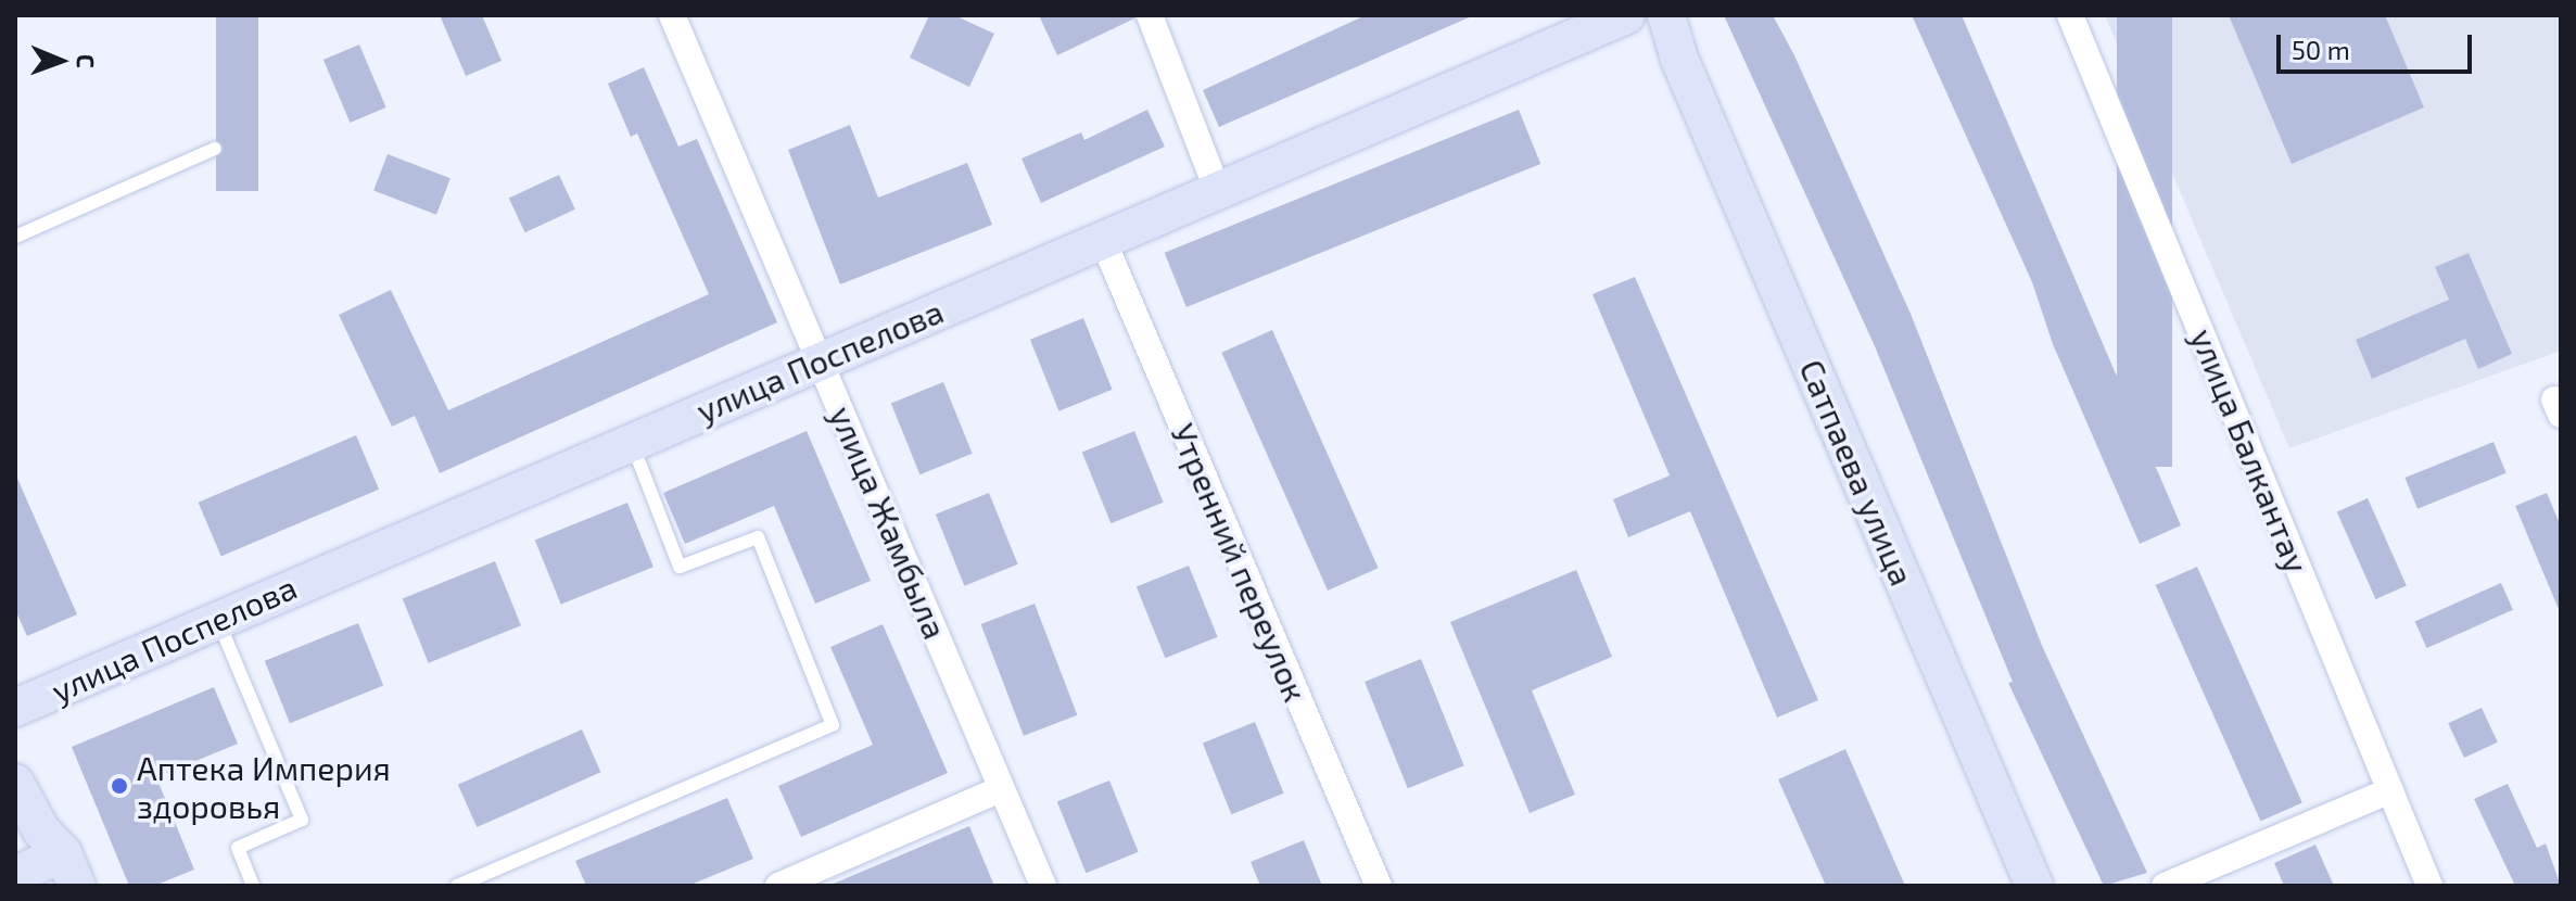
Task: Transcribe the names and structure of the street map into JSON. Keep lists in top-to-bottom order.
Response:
{
  "streets": {
    "street": [
      "улица Поспелова",
      "улица Балкантау",
      "Сатпаева улица",
      "улица Жамбыла",
      "Утренний переулок"
    ]
  },
  "crossings": [
    ["улица Поспелова", "улица Жамбыла"],
    ["улица Поспелова", "Утренний переулок"]
  ],
  "places": ["Аптека Империя здоровья"],
  "scale_bar": "50 m",
  "north": "right"
}
